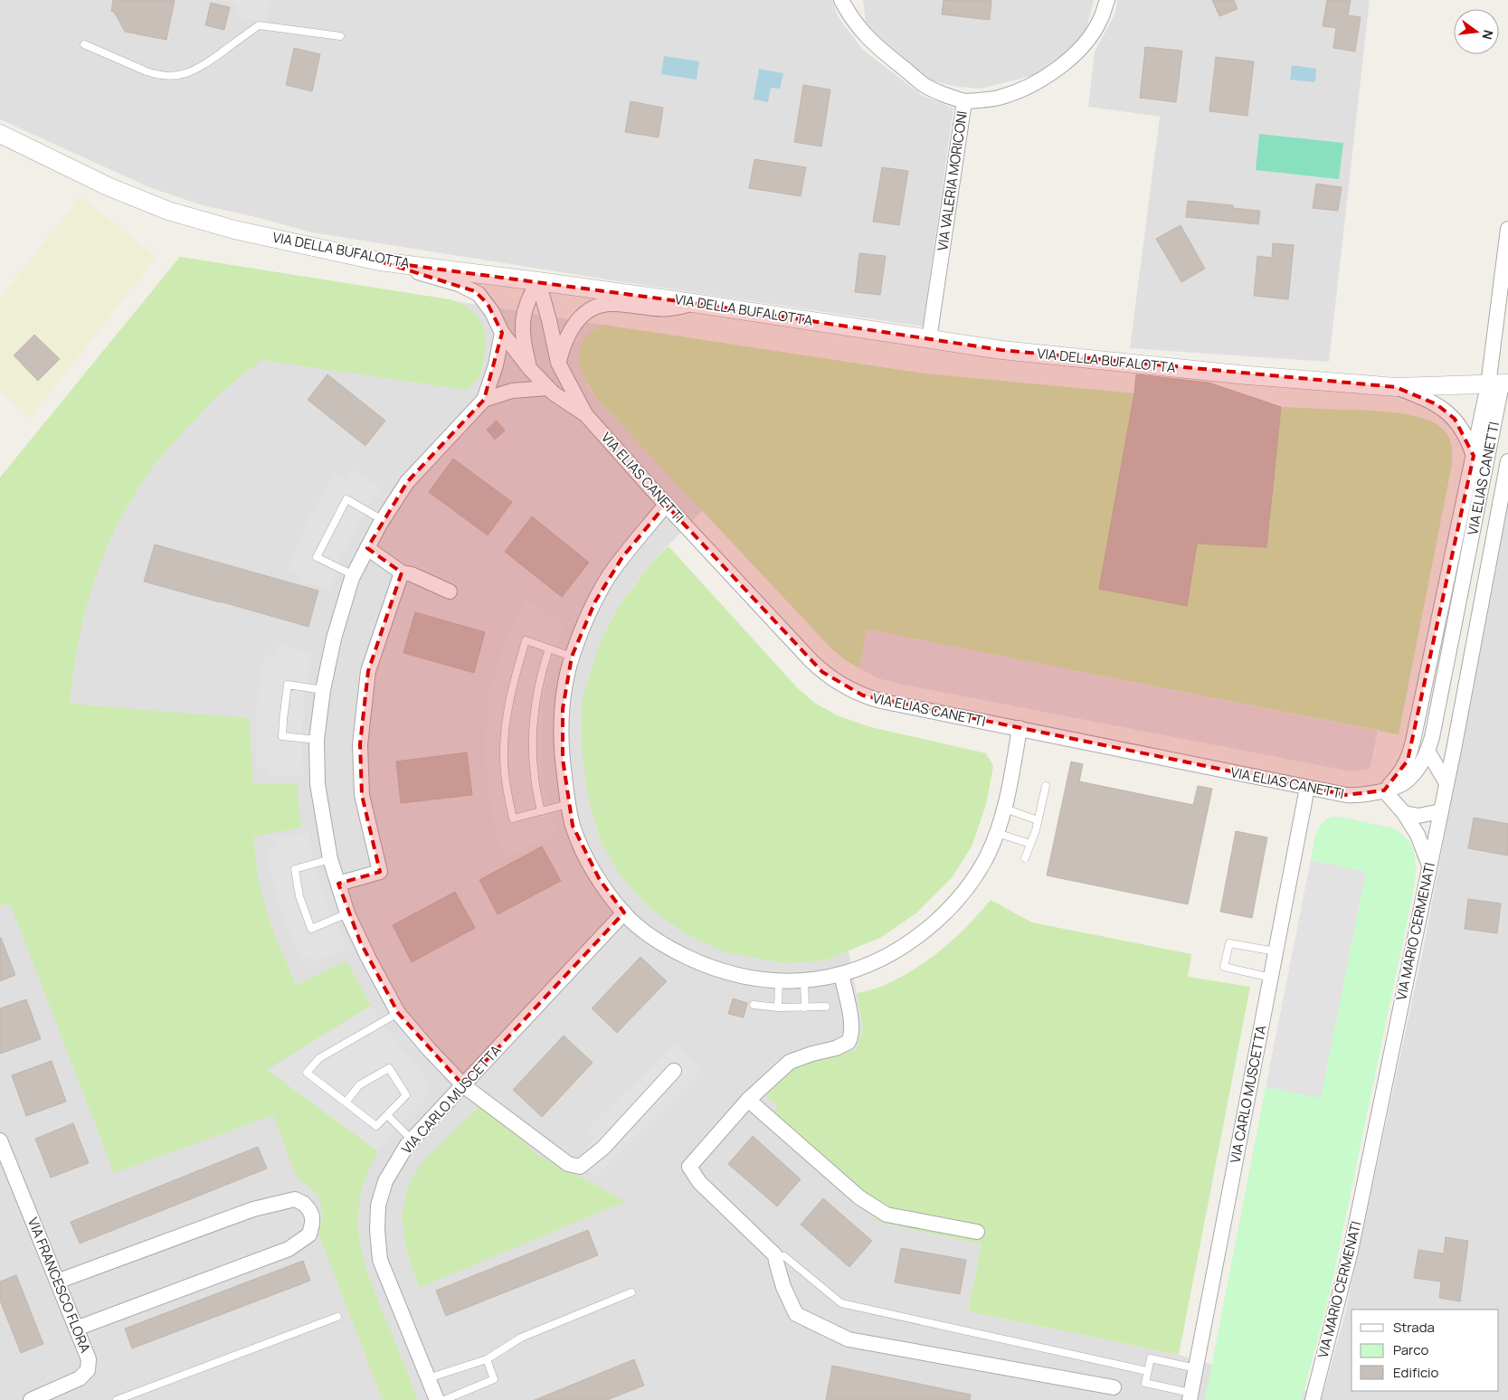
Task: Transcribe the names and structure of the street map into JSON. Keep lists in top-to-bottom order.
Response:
{
  "streets": {
    "street": [
      "VIA VALERIA MORICONI",
      "VIA DELLA BUFALOTTA",
      "VIA ELIAS CANETTI",
      "VIA MARIO CERMENATI",
      "VIA CARLO MUSCETTA",
      "VIA FRANCESCO FLORA"
    ]
  },
  "crossings": [
    ["VIA VALERIA MORICONI", "VIA DELLA BUFALOTTA"],
    ["VIA DELLA BUFALOTTA", "VIA ELIAS CANETTI"],
    ["VIA ELIAS CANETTI", "VIA CARLO MUSCETTA"]
  ],
  "legend": ["Strada", "Parco", "Edificio"],
  "north": "right"
}
